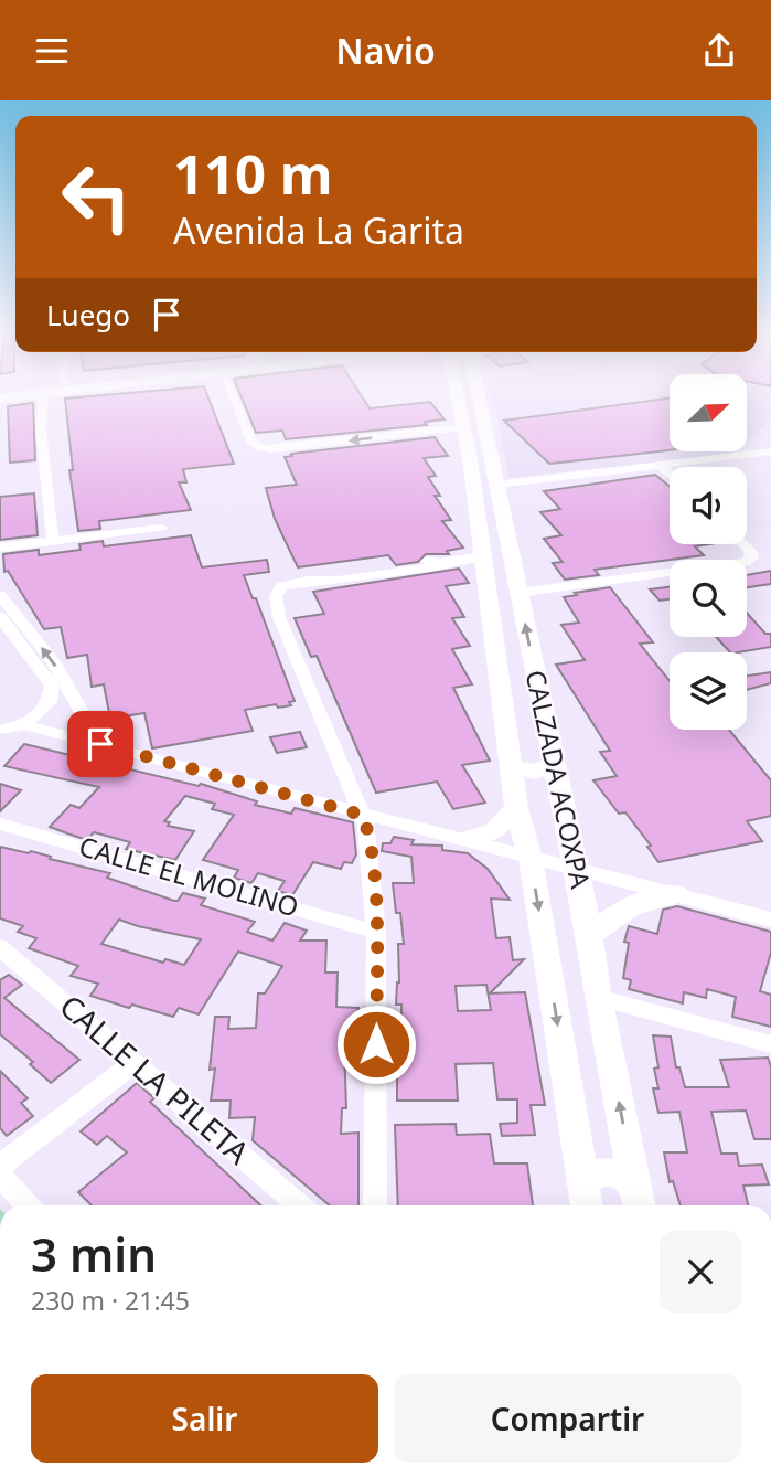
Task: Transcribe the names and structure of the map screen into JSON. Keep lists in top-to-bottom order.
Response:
{
  "streets": {
    "main road": ["CALZADA ACOXPA"],
    "street": ["CALLE EL MOLINO", "CALLE LA PILETA"]
  },
  "north": "top right",
  "page": {
    "header": "Navio",
    "turn": ["110 m", "Avenida La Garita"],
    "then": "Luego",
    "heading": ["3 min", "230 m · 21:45"],
    "buttons": ["Salir", "Compartir"]
  }
}
